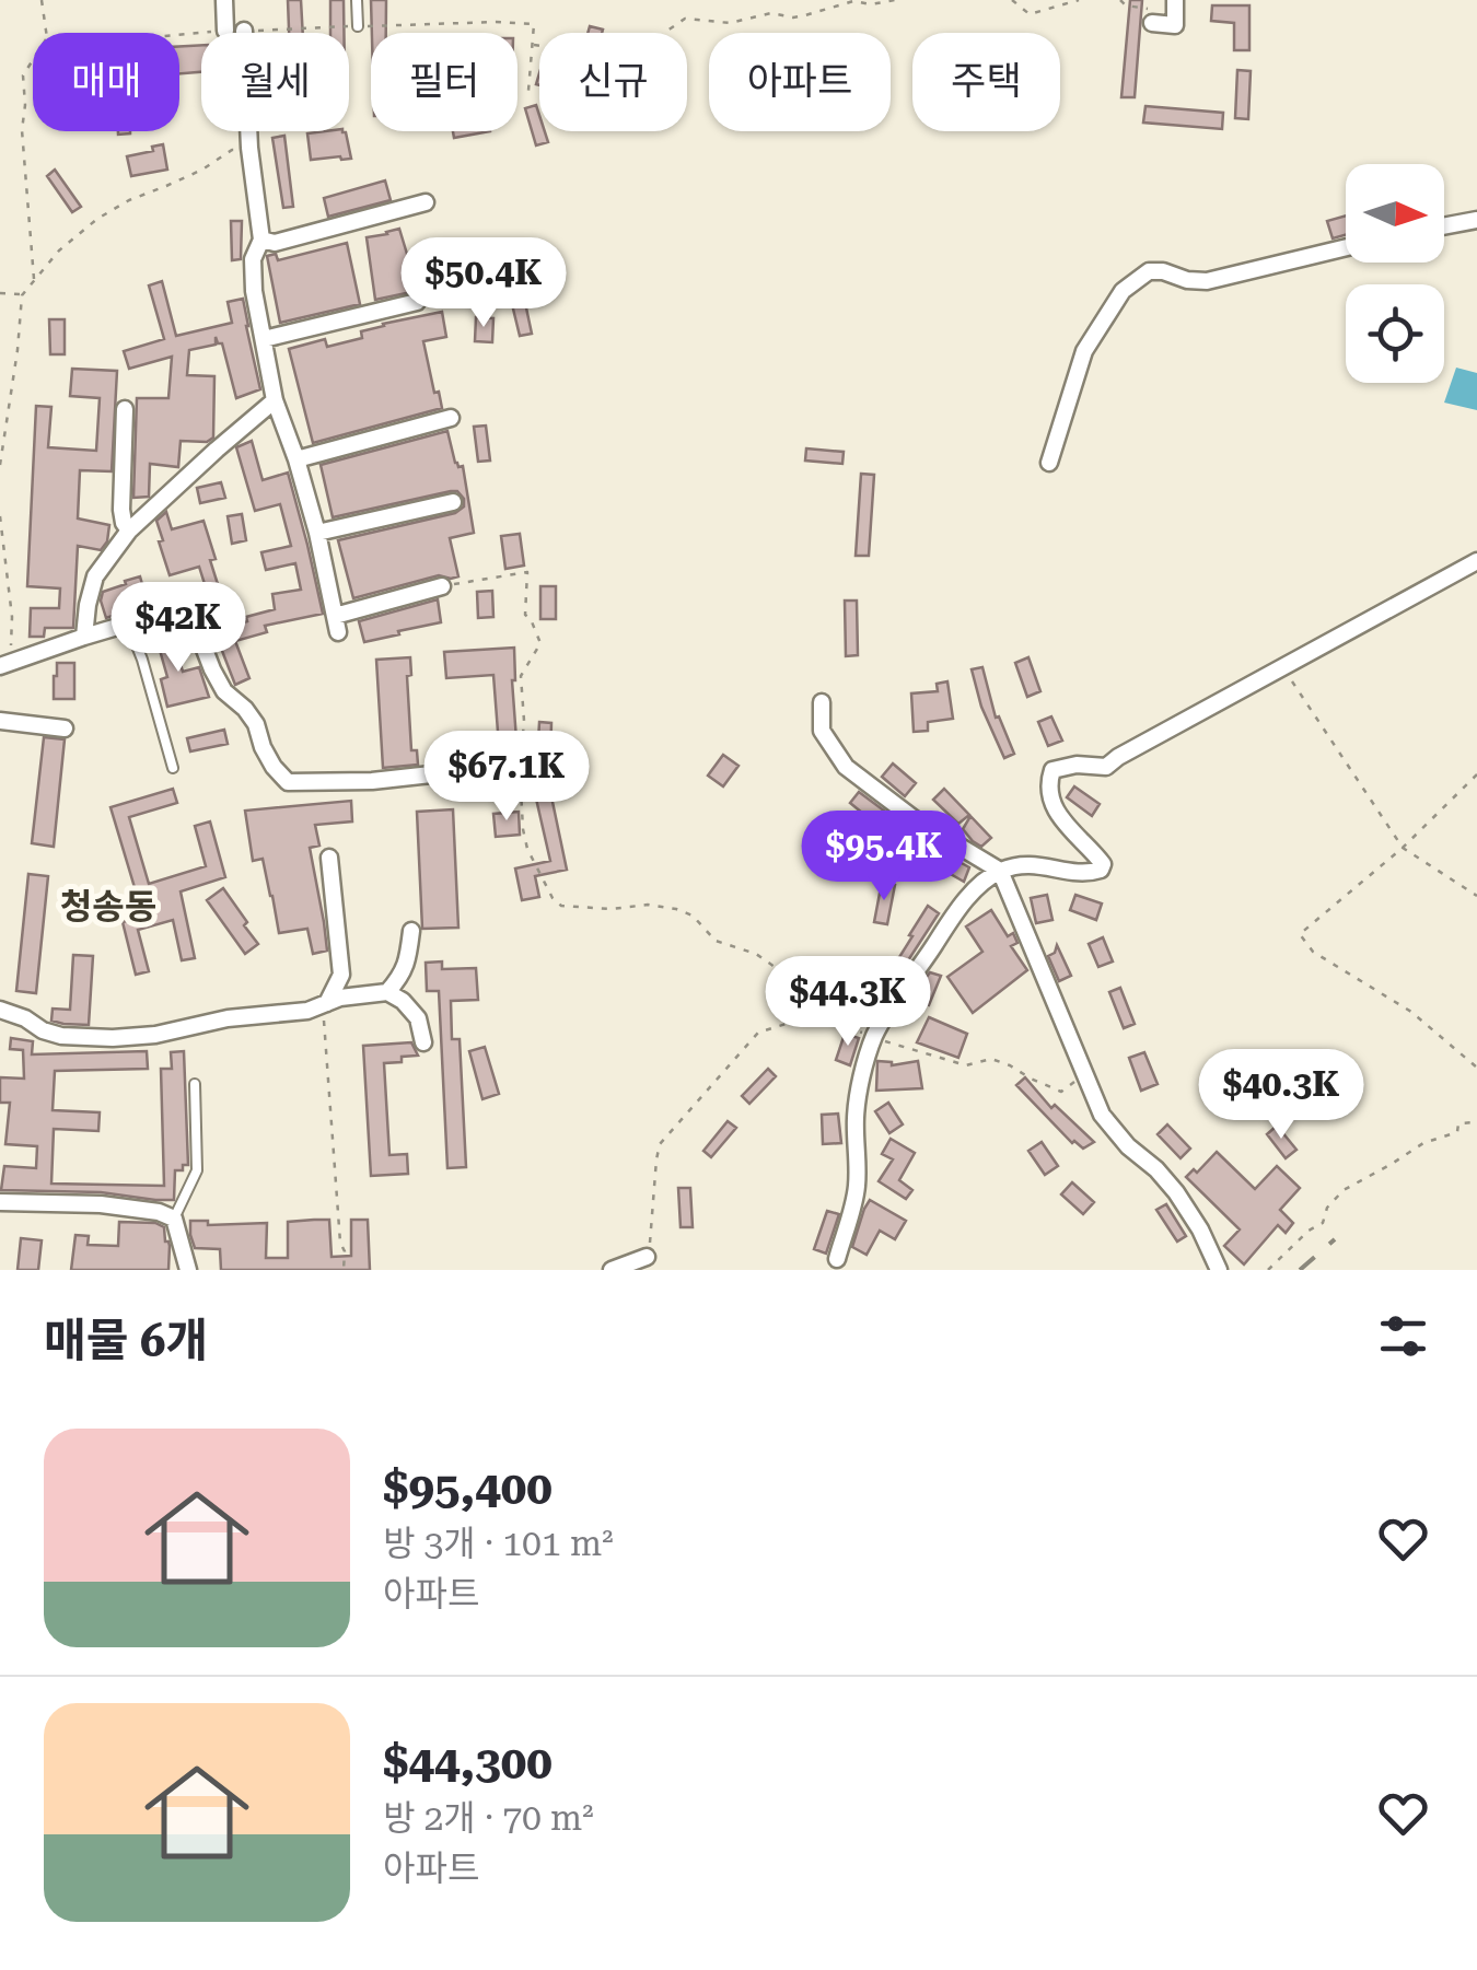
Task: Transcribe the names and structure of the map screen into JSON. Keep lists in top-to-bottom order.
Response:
{
  "districts": ["청송동"],
  "north": "right",
  "page": {
    "chip": [
      "매매",
      "월세",
      "필터",
      "신규",
      "아파트",
      "주택"
    ],
    "price": [
      "$50.4K",
      "$42K",
      "$67.1K",
      "$95.4K",
      "$44.3K",
      "$40.3K"
    ],
    "heading": "매물 6개",
    "list": [
      {
        "name": "$95,400",
        "note": "방 3개 · 101 m² · 아파트"
      },
      {
        "name": "$44,300",
        "note": "방 2개 · 70 m² · 아파트"
      }
    ]
  }
}
